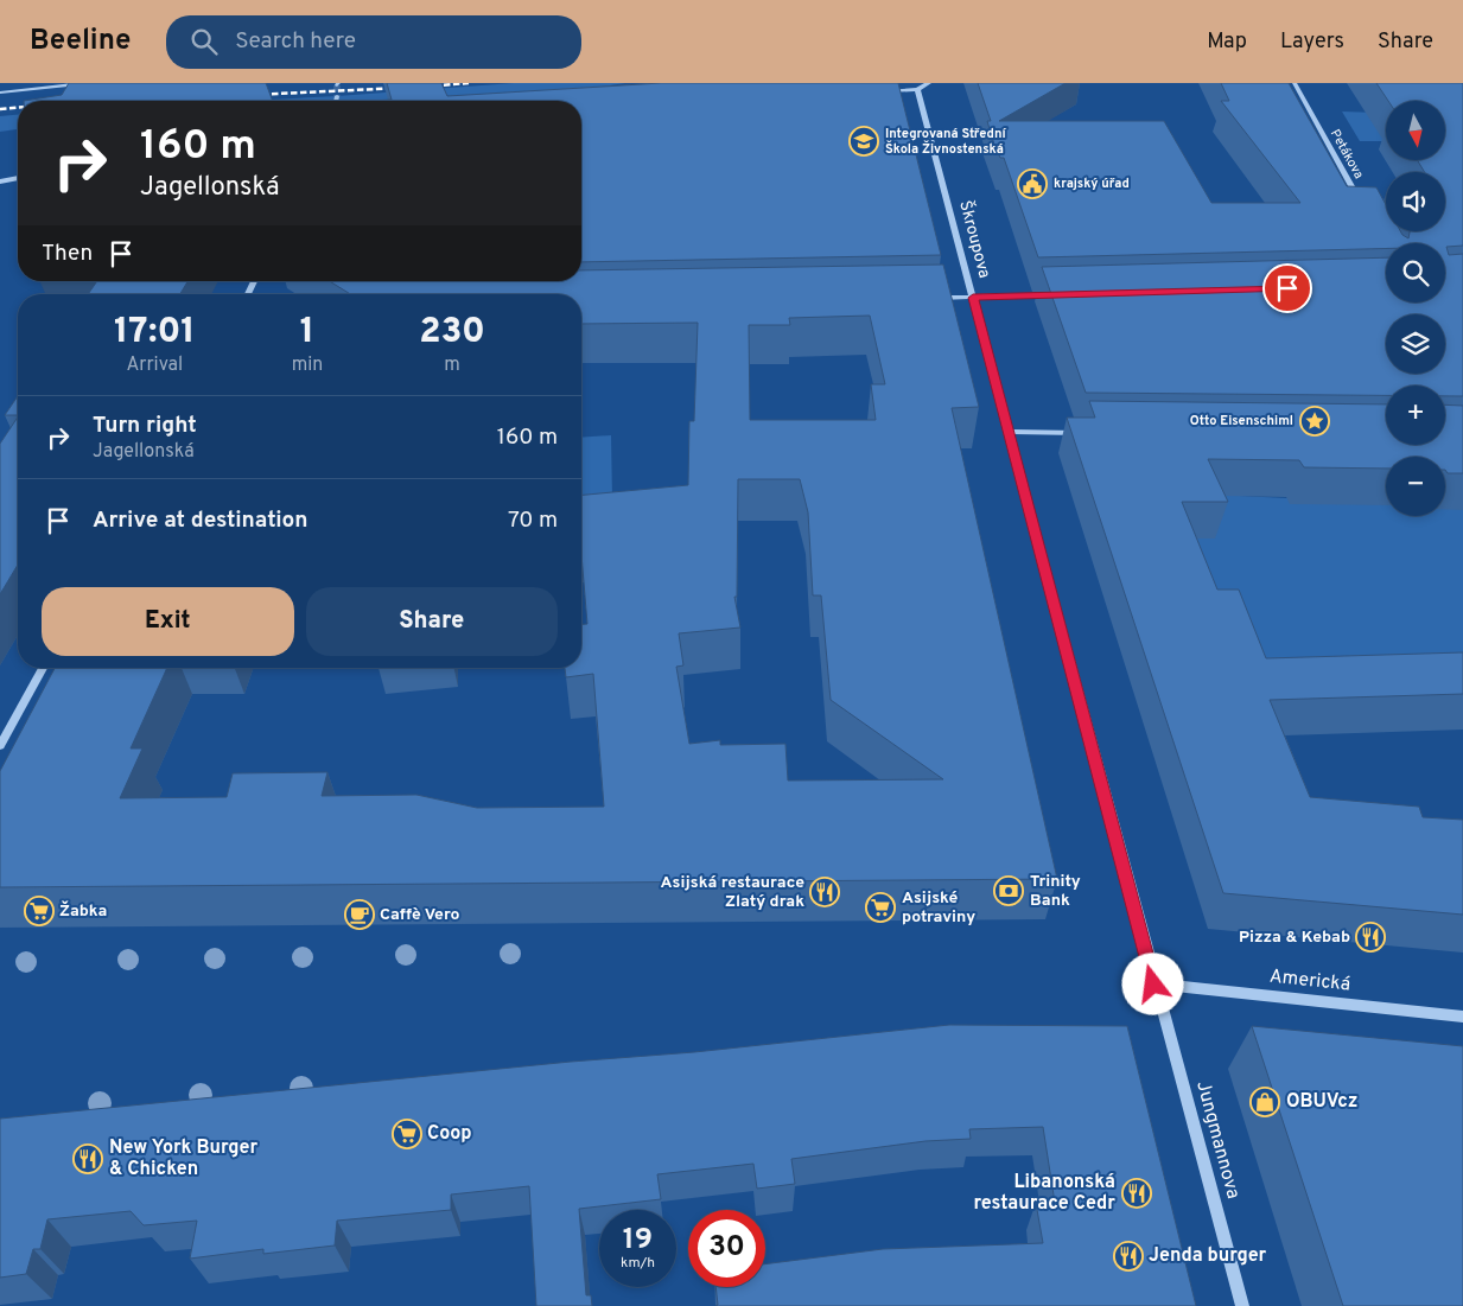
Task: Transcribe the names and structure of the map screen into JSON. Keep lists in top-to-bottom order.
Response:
{
  "streets": {
    "street": [
      "Petákova",
      "Škroupova",
      "Americká",
      "Jungmannova"
    ]
  },
  "crossings": [
    ["Škroupova", "Americká"],
    ["Škroupova", "Jungmannova"],
    ["Americká", "Jungmannova"]
  ],
  "places": {
    "school or university": ["Integrovaná Střední Škola Živnostenská"],
    "public building": ["krajský úřad"],
    "place": ["Otto Eisenschiml"],
    "bank": ["Trinity Bank"],
    "restaurant": [
      "Asijská restaurace Zlatý drak",
      "Pizza & Kebab",
      "New York Burger & Chicken",
      "Libanonská restaurace Cedr",
      "Jenda burger"
    ],
    "supermarket": ["Asijské potraviny", "Žabka", "Coop"],
    "cafe": ["Caffè Vero"],
    "shop": ["OBUVcz"]
  },
  "north": "bottom",
  "page": {
    "header": "Beeline",
    "search": "Search here",
    "nav": ["Map", "Layers", "Share"],
    "map_buttons": ["+", "−"],
    "turn": ["160 m", "Jagellonská"],
    "then": "Then",
    "eta": [
      "17:01",
      "Arrival",
      "1",
      "min",
      "230",
      "m"
    ],
    "list": [
      {
        "name": "Turn right",
        "note": "Jagellonská",
        "value": "160 m"
      },
      {
        "name": "Arrive at destination",
        "value": "70 m"
      }
    ],
    "buttons": ["Exit", "Share"],
    "speed": "19 km/h",
    "limit": "30"
  }
}
